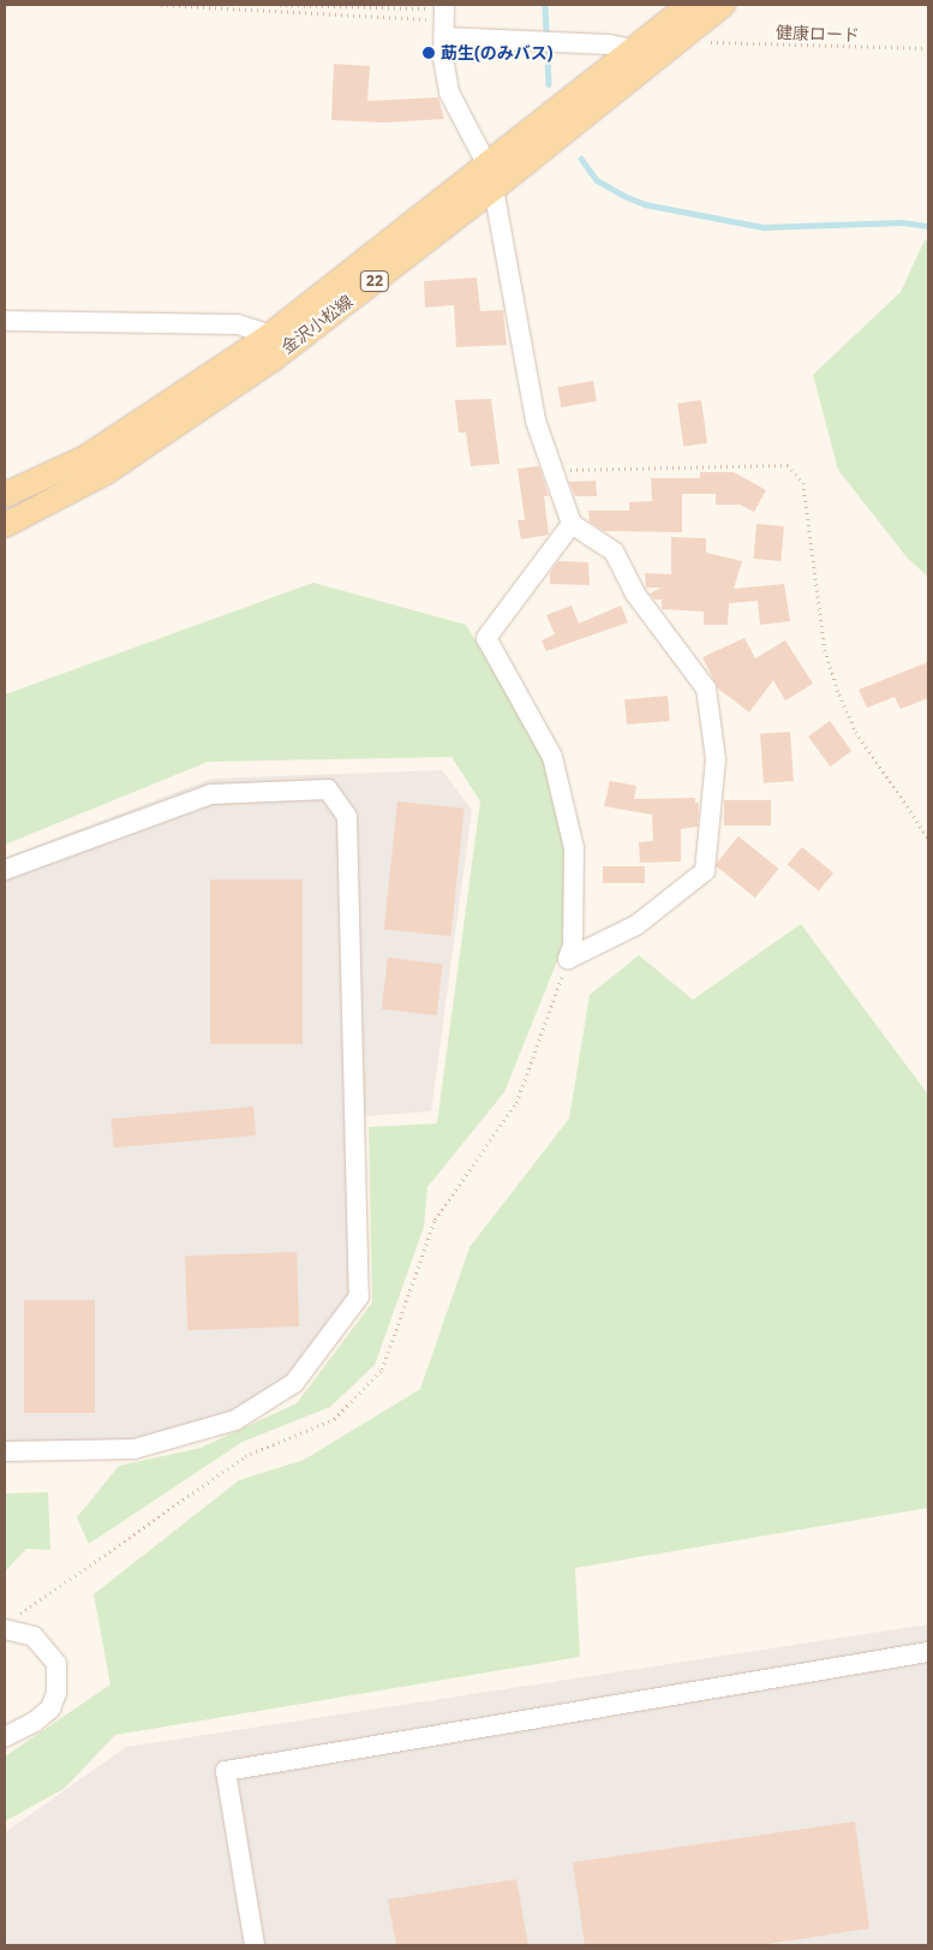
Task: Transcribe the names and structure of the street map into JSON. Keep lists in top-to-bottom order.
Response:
{
  "streets": {
    "main road": ["22", "金沢小松線"],
    "path": ["健康ロード"]
  },
  "places": ["莇生(のみバス)"]
}
